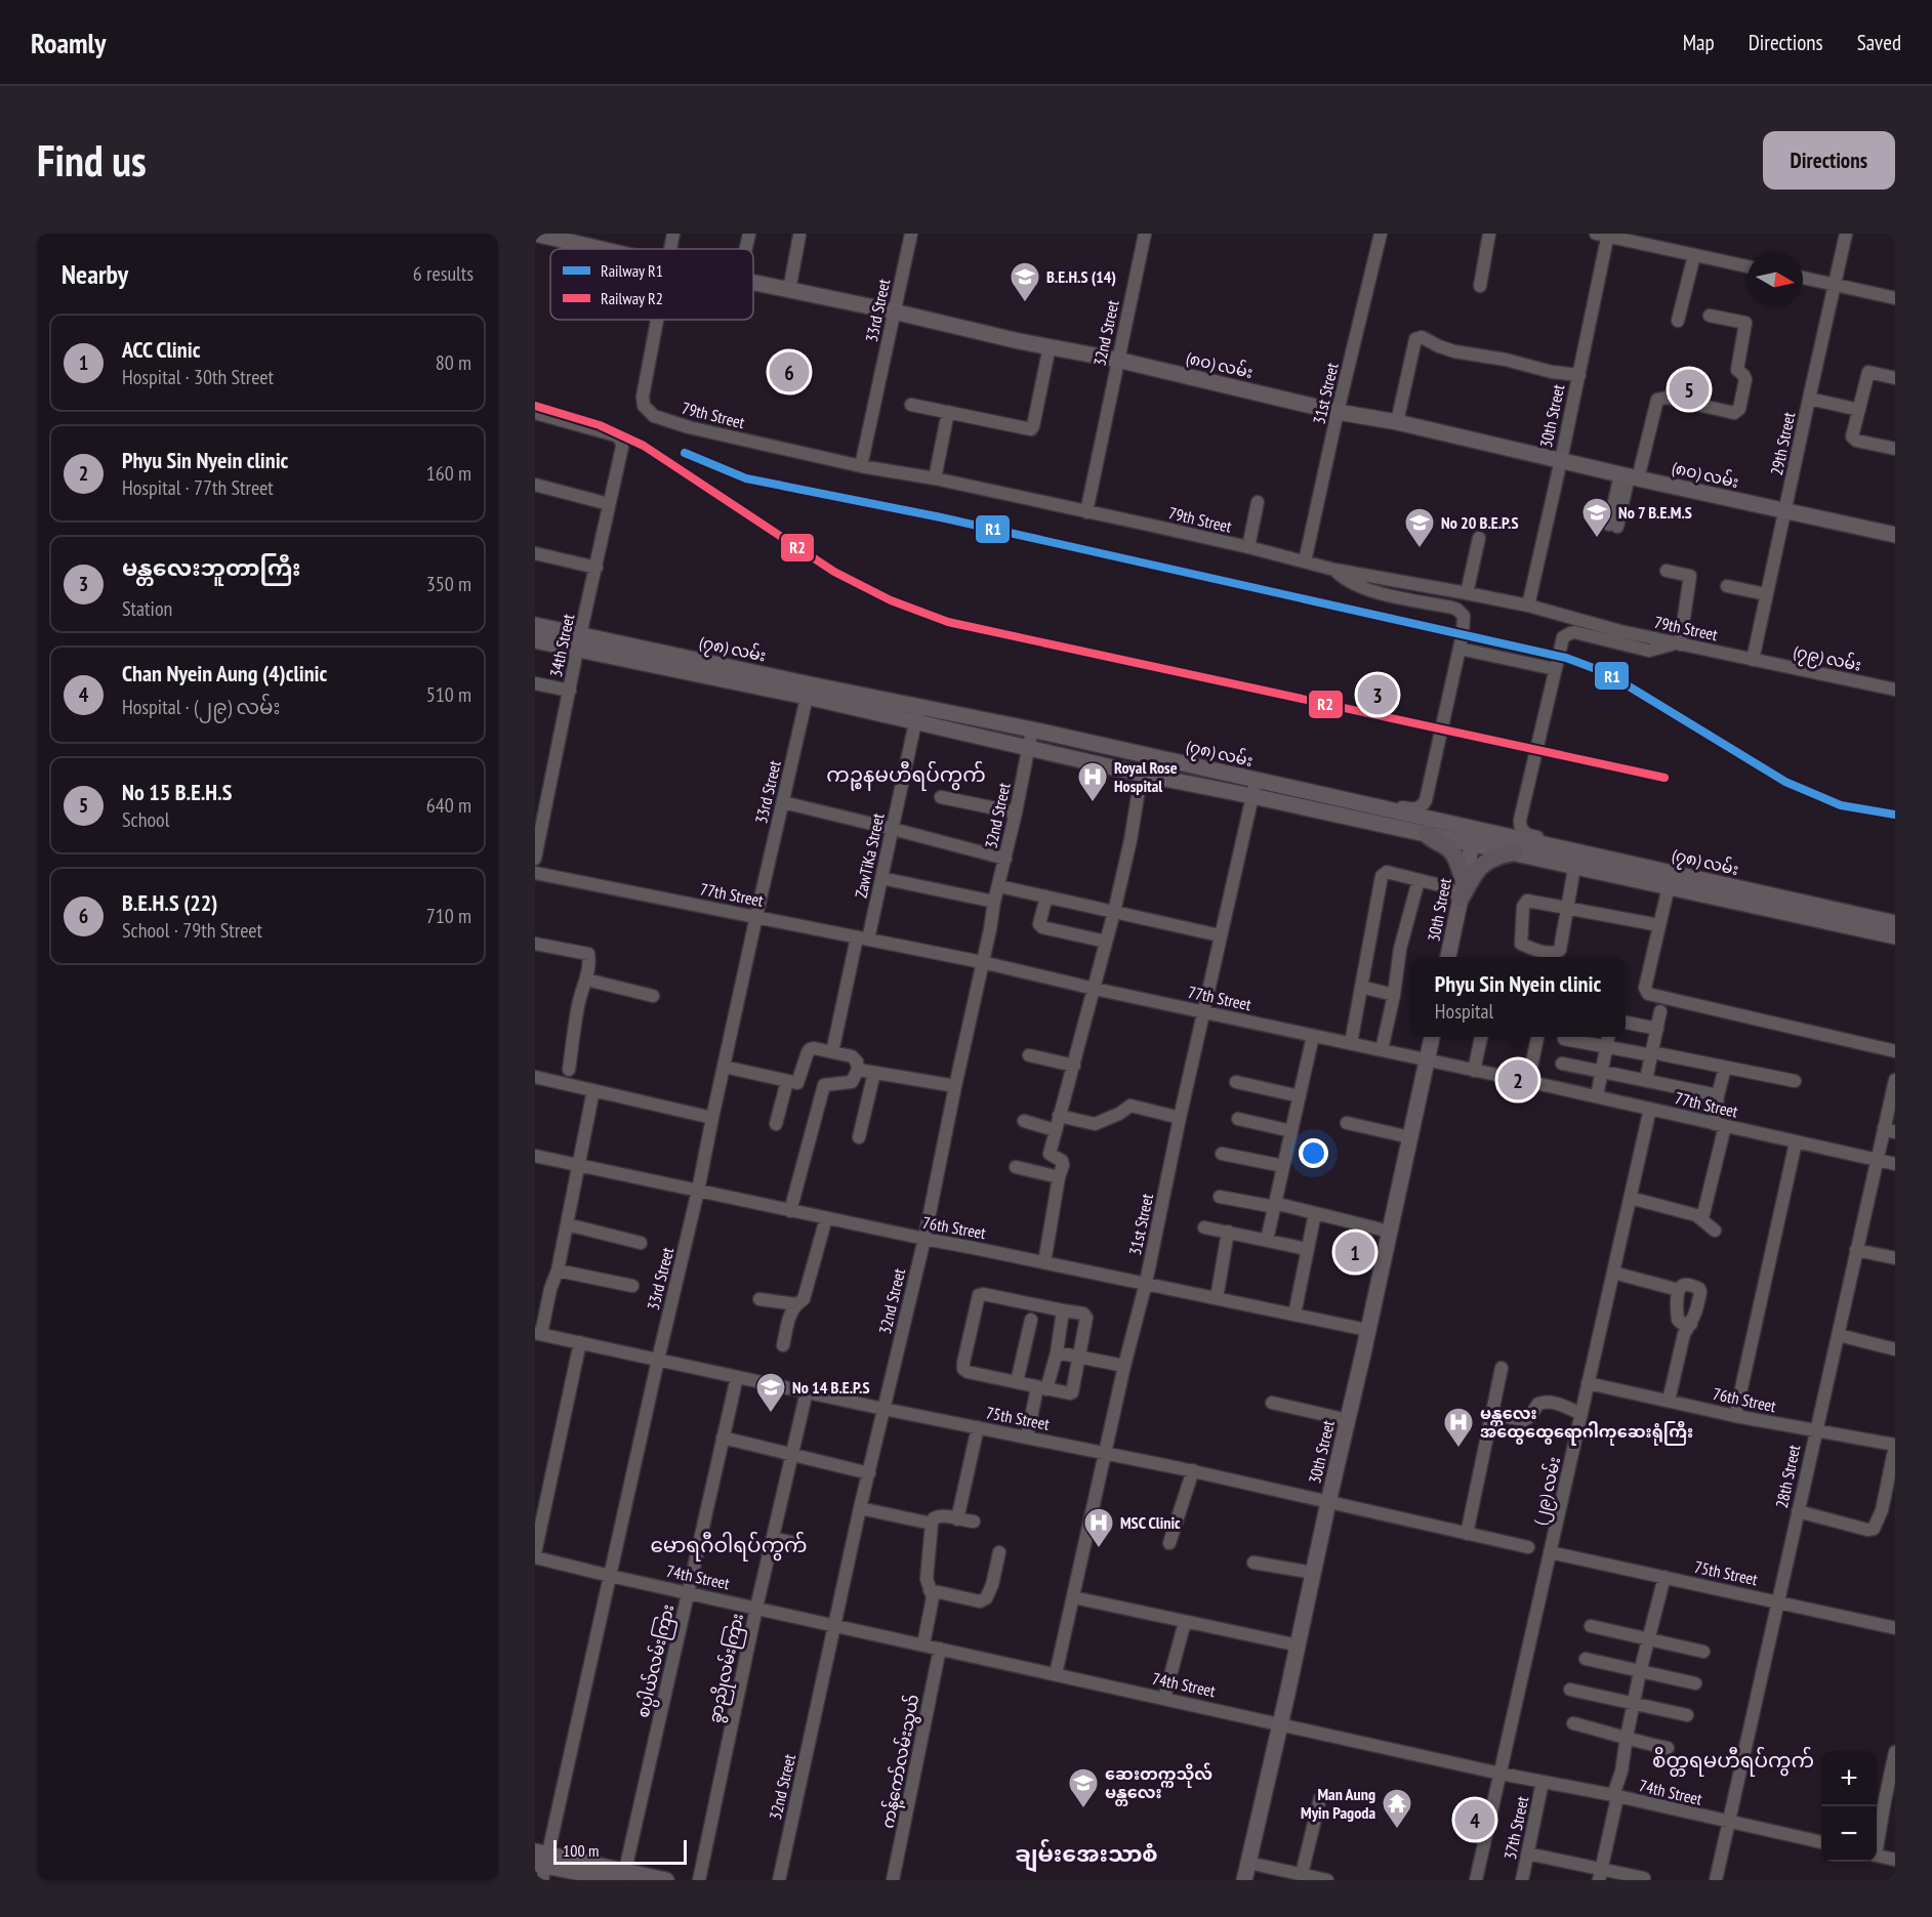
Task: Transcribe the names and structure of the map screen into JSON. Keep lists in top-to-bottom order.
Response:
{
  "streets": {
    "main road": ["(၈၀) လမ်း", "30th Street", "(၇၈) လမ်း"],
    "street": [
      "33rd Street",
      "32nd Street",
      "31st Street",
      "79th Street",
      "29th Street",
      "34th Street",
      "(၇၉) လမ်း",
      "ZawTiKa Street",
      "77th Street",
      "76th Street",
      "75th Street",
      "28th Street",
      "(၂၉) လမ်း",
      "74th Street",
      "စပ္ပါယ်လမ်းကြား",
      "ခွာညိုလမ်းကြား",
      "ကန့်ကော်လမ်းသွယ်",
      "37th Street"
    ]
  },
  "crossings": [
    ["33rd Street", "(၈၀) လမ်း"],
    ["33rd Street", "79th Street"],
    ["33rd Street", "(၇၈) လမ်း"],
    ["33rd Street", "77th Street"],
    ["33rd Street", "76th Street"],
    ["33rd Street", "75th Street"],
    ["33rd Street", "74th Street"],
    ["32nd Street", "(၈၀) လမ်း"],
    ["32nd Street", "79th Street"],
    ["32nd Street", "(၇၈) လမ်း"],
    ["32nd Street", "77th Street"],
    ["32nd Street", "76th Street"],
    ["32nd Street", "75th Street"],
    ["32nd Street", "74th Street"],
    ["(၈၀) လမ်း", "31st Street"],
    ["(၈၀) လမ်း", "30th Street"],
    ["(၈၀) လမ်း", "29th Street"],
    ["31st Street", "79th Street"],
    ["31st Street", "(၇၈) လမ်း"],
    ["31st Street", "77th Street"],
    ["31st Street", "76th Street"],
    ["31st Street", "75th Street"],
    ["31st Street", "74th Street"],
    ["79th Street", "30th Street"],
    ["79th Street", "29th Street"],
    ["79th Street", "(၇၉) လမ်း"],
    ["30th Street", "(၇၈) လမ်း"],
    ["30th Street", "77th Street"],
    ["30th Street", "76th Street"],
    ["30th Street", "75th Street"],
    ["30th Street", "74th Street"],
    ["29th Street", "(၇၉) လမ်း"],
    ["34th Street", "(၇၈) လမ်း"],
    ["(၇၈) လမ်း", "ZawTiKa Street"],
    ["ZawTiKa Street", "77th Street"],
    ["77th Street", "28th Street"],
    ["77th Street", "(၂၉) လမ်း"],
    ["76th Street", "28th Street"],
    ["76th Street", "(၂၉) လမ်း"],
    ["75th Street", "28th Street"],
    ["75th Street", "(၂၉) လမ်း"],
    ["75th Street", "စပ္ပါယ်လမ်းကြား"],
    ["75th Street", "ခွာညိုလမ်းကြား"],
    ["28th Street", "74th Street"],
    ["(၂၉) လမ်း", "74th Street"],
    ["74th Street", "စပ္ပါယ်လမ်းကြား"],
    ["74th Street", "ခွာညိုလမ်းကြား"],
    ["74th Street", "ကန့်ကော်လမ်းသွယ်"],
    ["74th Street", "37th Street"]
  ],
  "districts": [
    "ကဉ္စနမဟီရပ်ကွက်",
    "မောရဂီဝါရပ်ကွက်",
    "စိတ္တရမဟီရပ်ကွက်",
    "ချမ်းအေးသာစံ"
  ],
  "places": {
    "school or university": [
      "B.E.H.S (14)",
      "No 7 B.E.M.S",
      "No 20 B.E.P.S",
      "No 14 B.E.P.S",
      "ဆေးတက္ကသိုလ် မန္တလေး"
    ],
    "hospital": ["Royal Rose Hospital", "မန္တလေး အထွေထွေရောဂါကုဆေးရုံကြီး", "MSC Clinic"],
    "temple": ["Man Aung Myin Pagoda"]
  },
  "lines": ["rail line R2", "rail line R1"],
  "legend": ["Railway R1", "Railway R2"],
  "scale_bar": "100 m",
  "north": "right",
  "page": {
    "header": "Roamly",
    "nav": ["Map", "Directions", "Saved"],
    "buttons": "Directions",
    "title": "Find us",
    "heading": ["Nearby", "6 results"],
    "list": [
      {
        "mark": "1",
        "name": "ACC Clinic",
        "note": "Hospital · 30th Street",
        "value": "80 m"
      },
      {
        "mark": "2",
        "name": "Phyu Sin Nyein clinic",
        "note": "Hospital · 77th Street",
        "value": "160 m"
      },
      {
        "mark": "3",
        "name": "မန္တလေးဘူတာကြီး",
        "note": "Station",
        "value": "350 m"
      },
      {
        "mark": "4",
        "name": "Chan Nyein Aung (4)clinic",
        "note": "Hospital · (၂၉) လမ်း",
        "value": "510 m"
      },
      {
        "mark": "5",
        "name": "No 15 B.E.H.S",
        "note": "School",
        "value": "640 m"
      },
      {
        "mark": "6",
        "name": "B.E.H.S (22)",
        "note": "School · 79th Street",
        "value": "710 m"
      }
    ],
    "pins": [
      "6",
      "5",
      "3",
      "2",
      "1",
      "4"
    ],
    "popup": ["Phyu Sin Nyein clinic", "Hospital"],
    "map_buttons": ["+", "−"],
    "scale": "100 m"
  }
}
